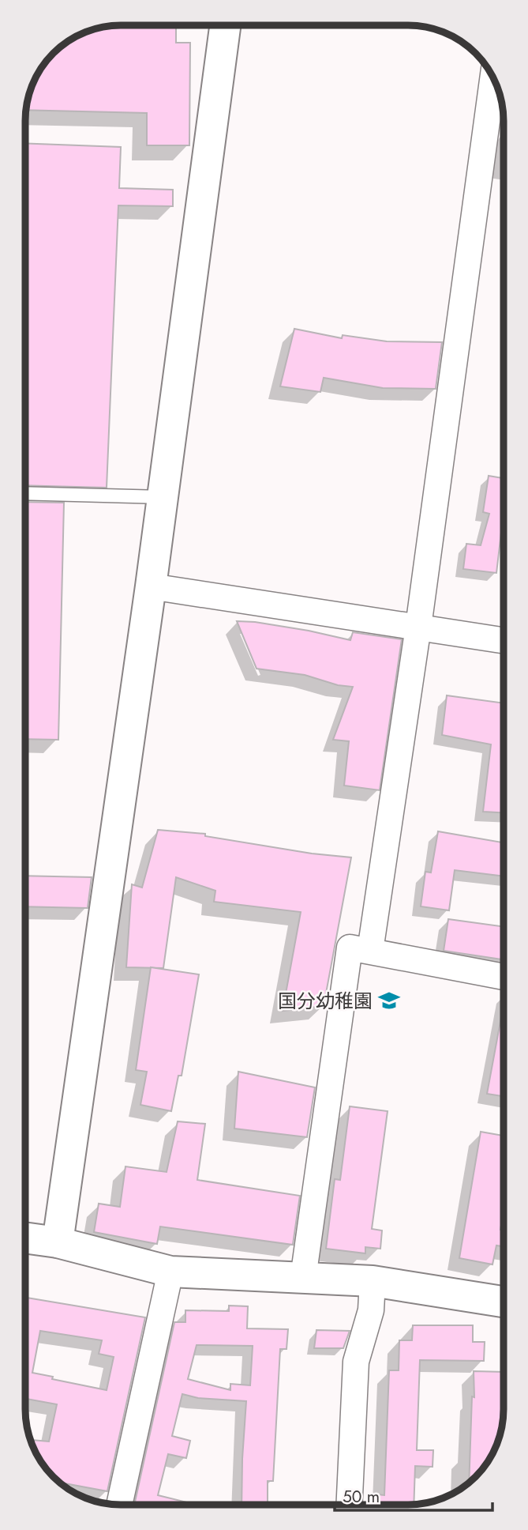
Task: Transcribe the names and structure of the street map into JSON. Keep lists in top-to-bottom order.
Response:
{
  "places": {
    "school or university": ["国分幼稚園"]
  },
  "scale_bar": "50 m"
}
